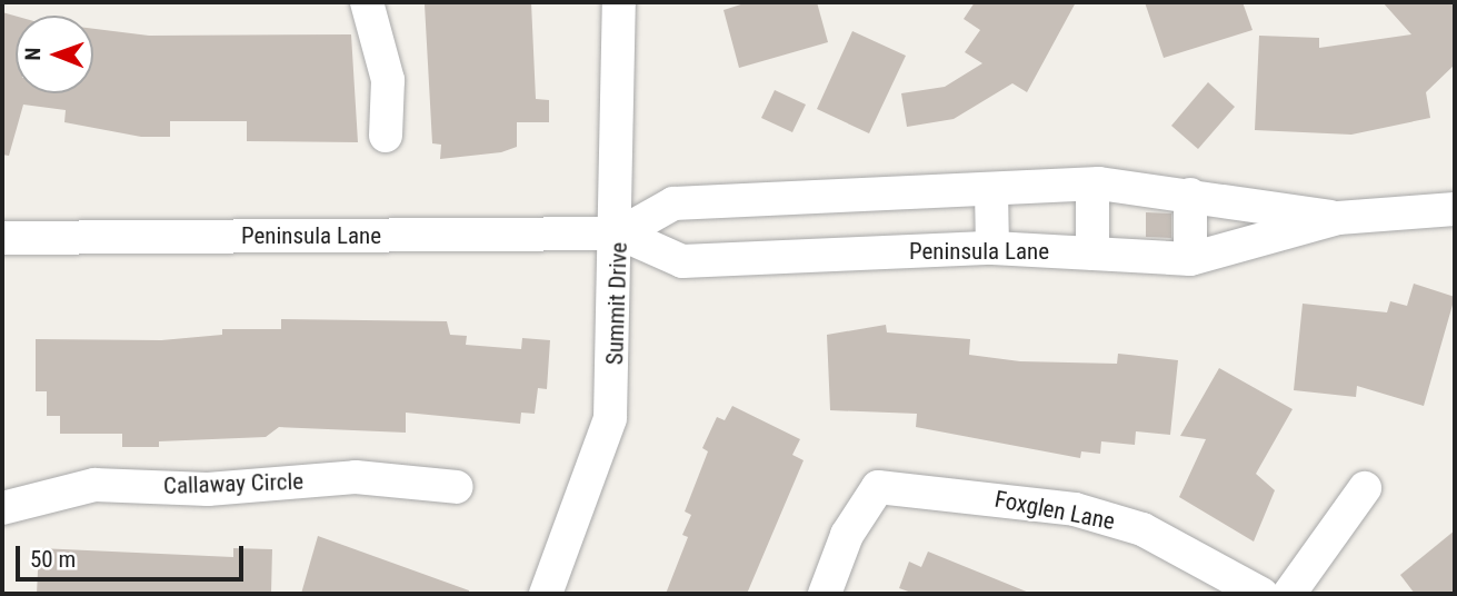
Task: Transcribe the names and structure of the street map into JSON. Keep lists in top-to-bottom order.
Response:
{
  "streets": {
    "street": [
      "Peninsula Lane",
      "Summit Drive",
      "Callaway Circle",
      "Foxglen Lane"
    ]
  },
  "crossings": [
    ["Peninsula Lane", "Summit Drive"]
  ],
  "scale_bar": "50 m",
  "north": "left"
}
